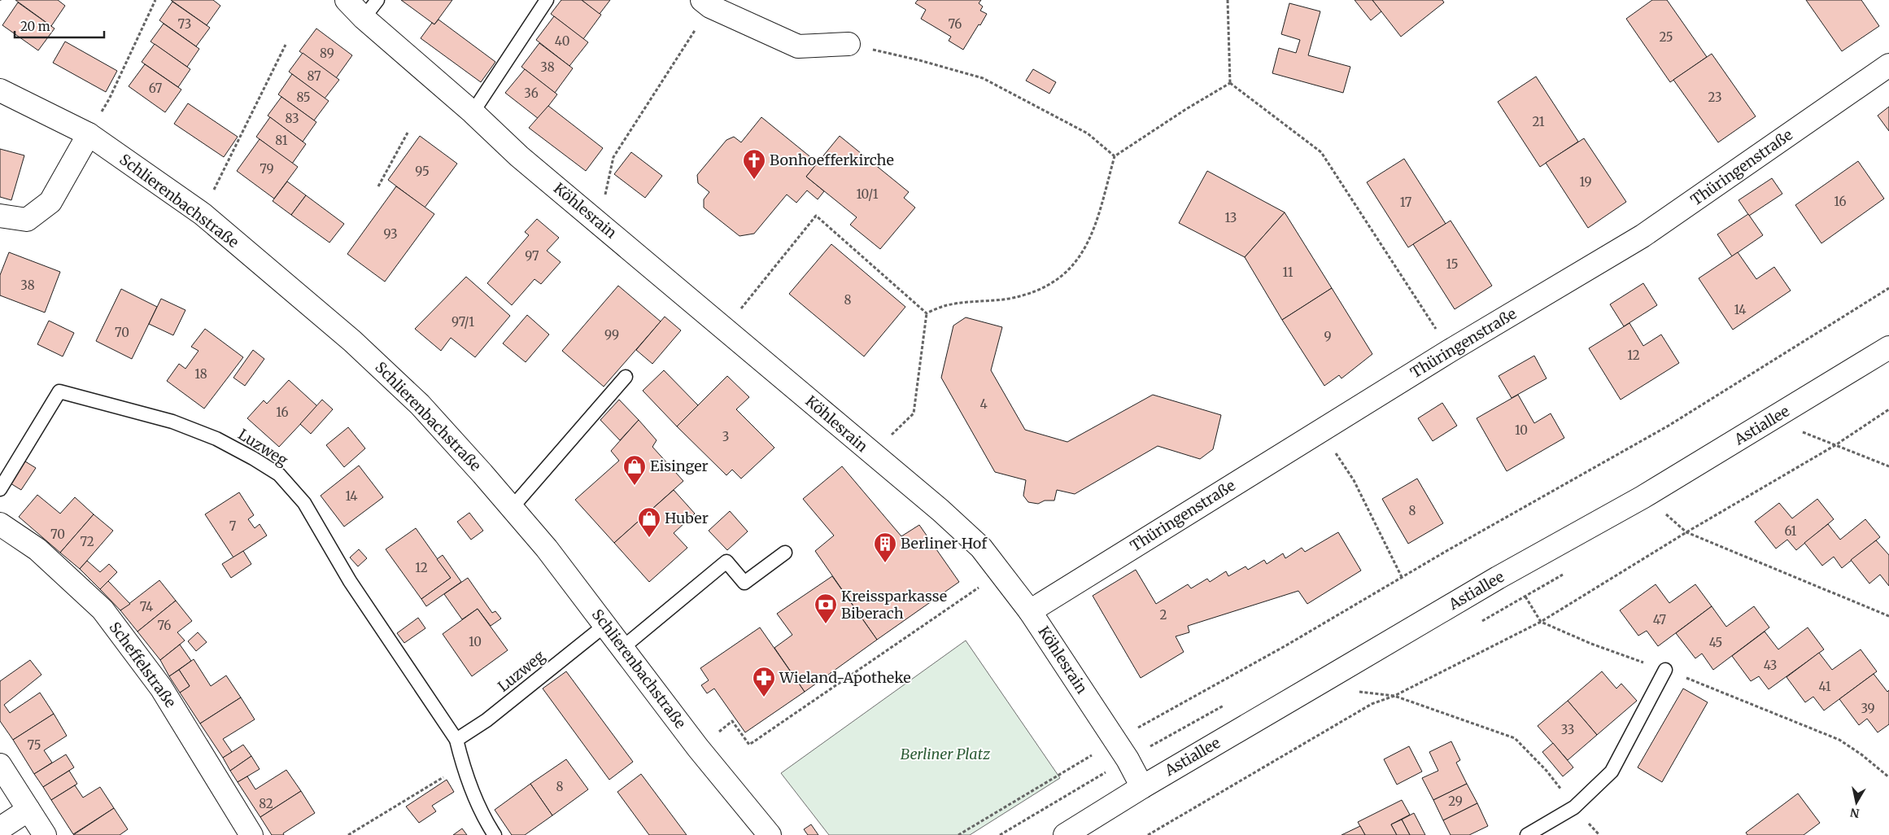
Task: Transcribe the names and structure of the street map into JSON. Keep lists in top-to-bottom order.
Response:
{
  "streets": {
    "street": [
      "Thüringenstraße",
      "Schlierenbachstraße",
      "Köhlesrain",
      "Astiallee",
      "Scheffelstraße"
    ],
    "lane": ["Luzweg"]
  },
  "crossings": [
    ["Thüringenstraße", "Köhlesrain"],
    ["Schlierenbachstraße", "Luzweg"],
    ["Köhlesrain", "Astiallee"]
  ],
  "parks": ["Berliner Platz"],
  "places": {
    "church": ["Bonhoefferkirche"],
    "shop": ["Eisinger", "Huber"],
    "building": ["Berliner Hof"],
    "bank": ["Kreissparkasse Biberach"],
    "pharmacy": ["Wieland-Apotheke"]
  },
  "house_numbers": [
    "73",
    "76",
    "25",
    "40",
    "89",
    "38",
    "87",
    "67",
    "36",
    "85",
    "23",
    "83",
    "21",
    "81",
    "79",
    "95",
    "19",
    "10/1",
    "16",
    "17",
    "13",
    "93",
    "97",
    "15",
    "11",
    "38",
    "8",
    "14",
    "97/1",
    "70",
    "99",
    "9",
    "12",
    "18",
    "4",
    "16",
    "10",
    "3",
    "14",
    "8",
    "7",
    "61",
    "70",
    "72",
    "12",
    "74",
    "2",
    "47",
    "76",
    "10",
    "45",
    "43",
    "41",
    "39",
    "33",
    "75",
    "8",
    "29",
    "82"
  ],
  "scale_bar": "20 m",
  "north": "bottom"
}
